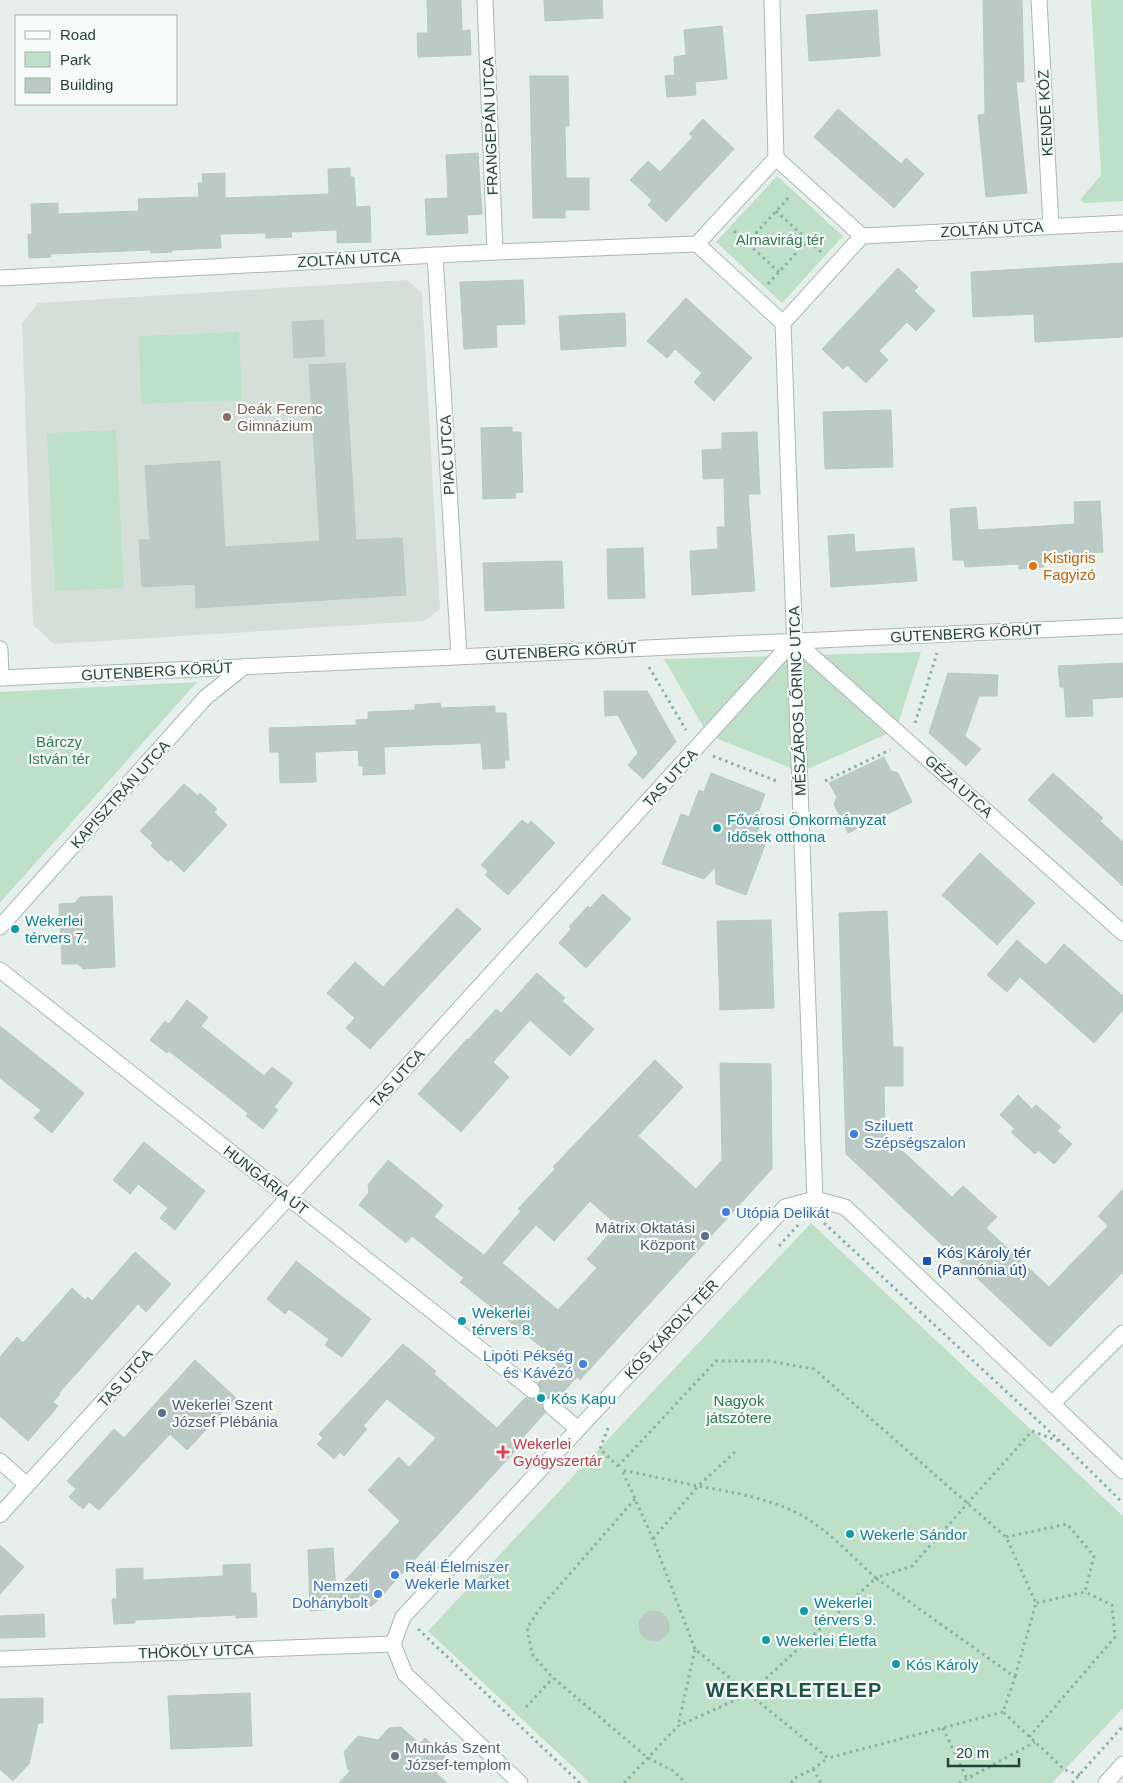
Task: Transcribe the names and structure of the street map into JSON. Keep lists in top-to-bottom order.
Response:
{
  "streets": {
    "street": [
      "KENDE KÖZ",
      "FRANGEPÁN UTCA",
      "ZOLTÁN UTCA",
      "PIAC UTCA",
      "GUTENBERG KÖRÚT",
      "MÉSZÁROS LŐRINC UTCA",
      "TAS UTCA",
      "GÉZA UTCA",
      "KAPISZTRÁN UTCA",
      "HUNGÁRIA ÚT",
      "KÓS KÁROLY TÉR",
      "THÖKÖLY UTCA"
    ]
  },
  "crossings": [
    ["KENDE KÖZ", "ZOLTÁN UTCA"],
    ["FRANGEPÁN UTCA", "ZOLTÁN UTCA"],
    ["ZOLTÁN UTCA", "PIAC UTCA"],
    ["PIAC UTCA", "GUTENBERG KÖRÚT"],
    ["GUTENBERG KÖRÚT", "MÉSZÁROS LŐRINC UTCA"],
    ["GUTENBERG KÖRÚT", "TAS UTCA"],
    ["GUTENBERG KÖRÚT", "GÉZA UTCA"],
    ["GUTENBERG KÖRÚT", "KAPISZTRÁN UTCA"],
    ["MÉSZÁROS LŐRINC UTCA", "TAS UTCA"],
    ["MÉSZÁROS LŐRINC UTCA", "GÉZA UTCA"],
    ["MÉSZÁROS LŐRINC UTCA", "KÓS KÁROLY TÉR"],
    ["TAS UTCA", "GÉZA UTCA"],
    ["TAS UTCA", "HUNGÁRIA ÚT"],
    ["KÓS KÁROLY TÉR", "THÖKÖLY UTCA"]
  ],
  "districts": ["WEKERLETELEP"],
  "parks": ["Almavirág tér", "Bárczy István tér", "Nagyok játszótere"],
  "places": {
    "other": [
      "Deák Ferenc Gimnázium",
      "Kistigris Fagyizó",
      "Fővárosi Önkormányzat Idősek otthona",
      "Wekerlei térvers 7.",
      "Sziluett Szépségszalon",
      "Utópia Delikát",
      "Mátrix Oktatási Központ",
      "Wekerlei térvers 8.",
      "Lipóti Pékség és Kávézó",
      "Kós Kapu",
      "Wekerlei Szent József Plébánia",
      "Wekerle Sándor",
      "Reál Élelmiszer Wekerle Market",
      "Nemzeti Dohánybolt",
      "Wekerlei térvers 9.",
      "Wekerlei Életfa",
      "Kós Károly",
      "Munkás Szent József-templom"
    ],
    "transit": ["Kós Károly tér (Pannónia út)"],
    "health": ["Wekerlei Gyógyszertár"]
  },
  "legend": ["Road", "Park", "Building"],
  "scale_bar": "20 m"
}
